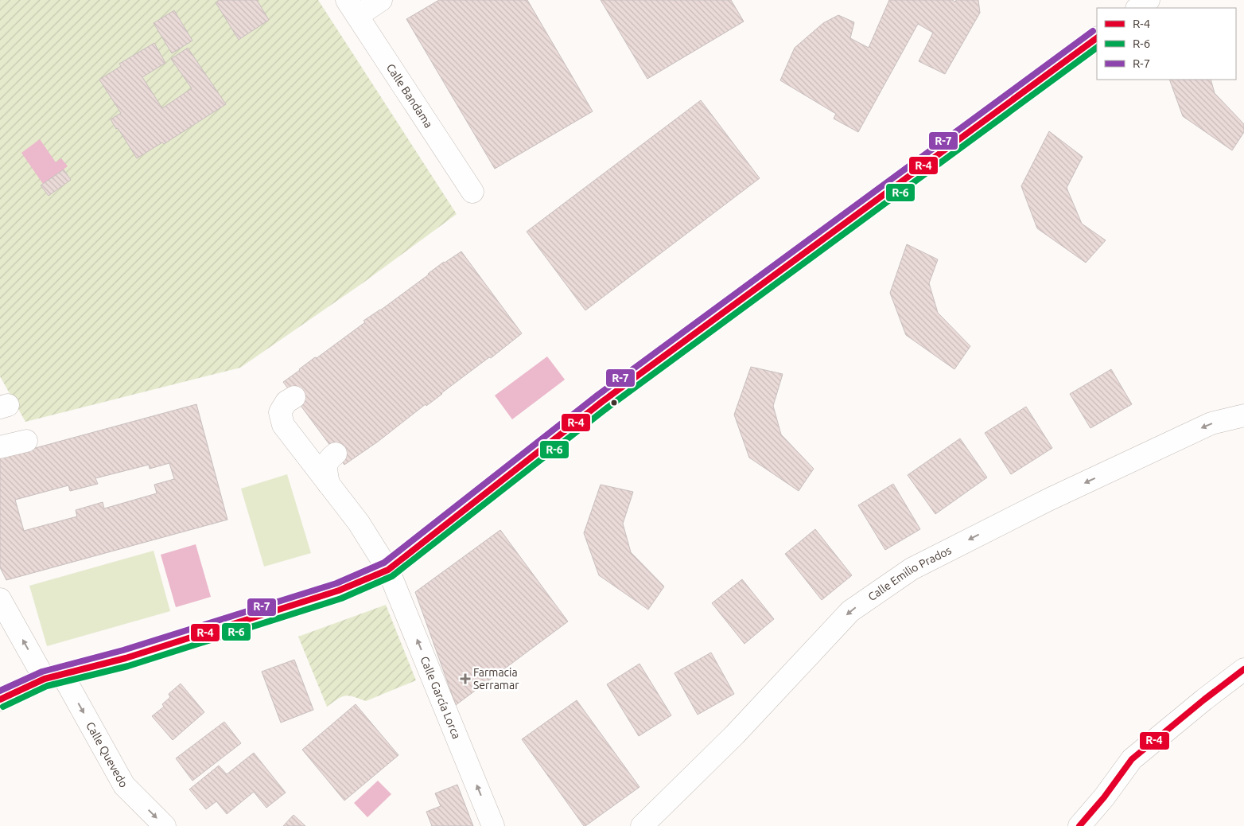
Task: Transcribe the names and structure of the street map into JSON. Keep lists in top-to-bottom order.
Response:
{
  "streets": {
    "street": [
      "Calle Bandama",
      "Calle Emilio Prados",
      "Calle García Lorca",
      "Calle Quevedo"
    ]
  },
  "one_way": ["Calle Emilio Prados", "Calle García Lorca"],
  "places": {
    "health": ["Farmacia Serramar"]
  },
  "lines": ["transit line R-7", "transit line R-4", "transit line R-6"],
  "legend": ["R-4", "R-6", "R-7"]
}
